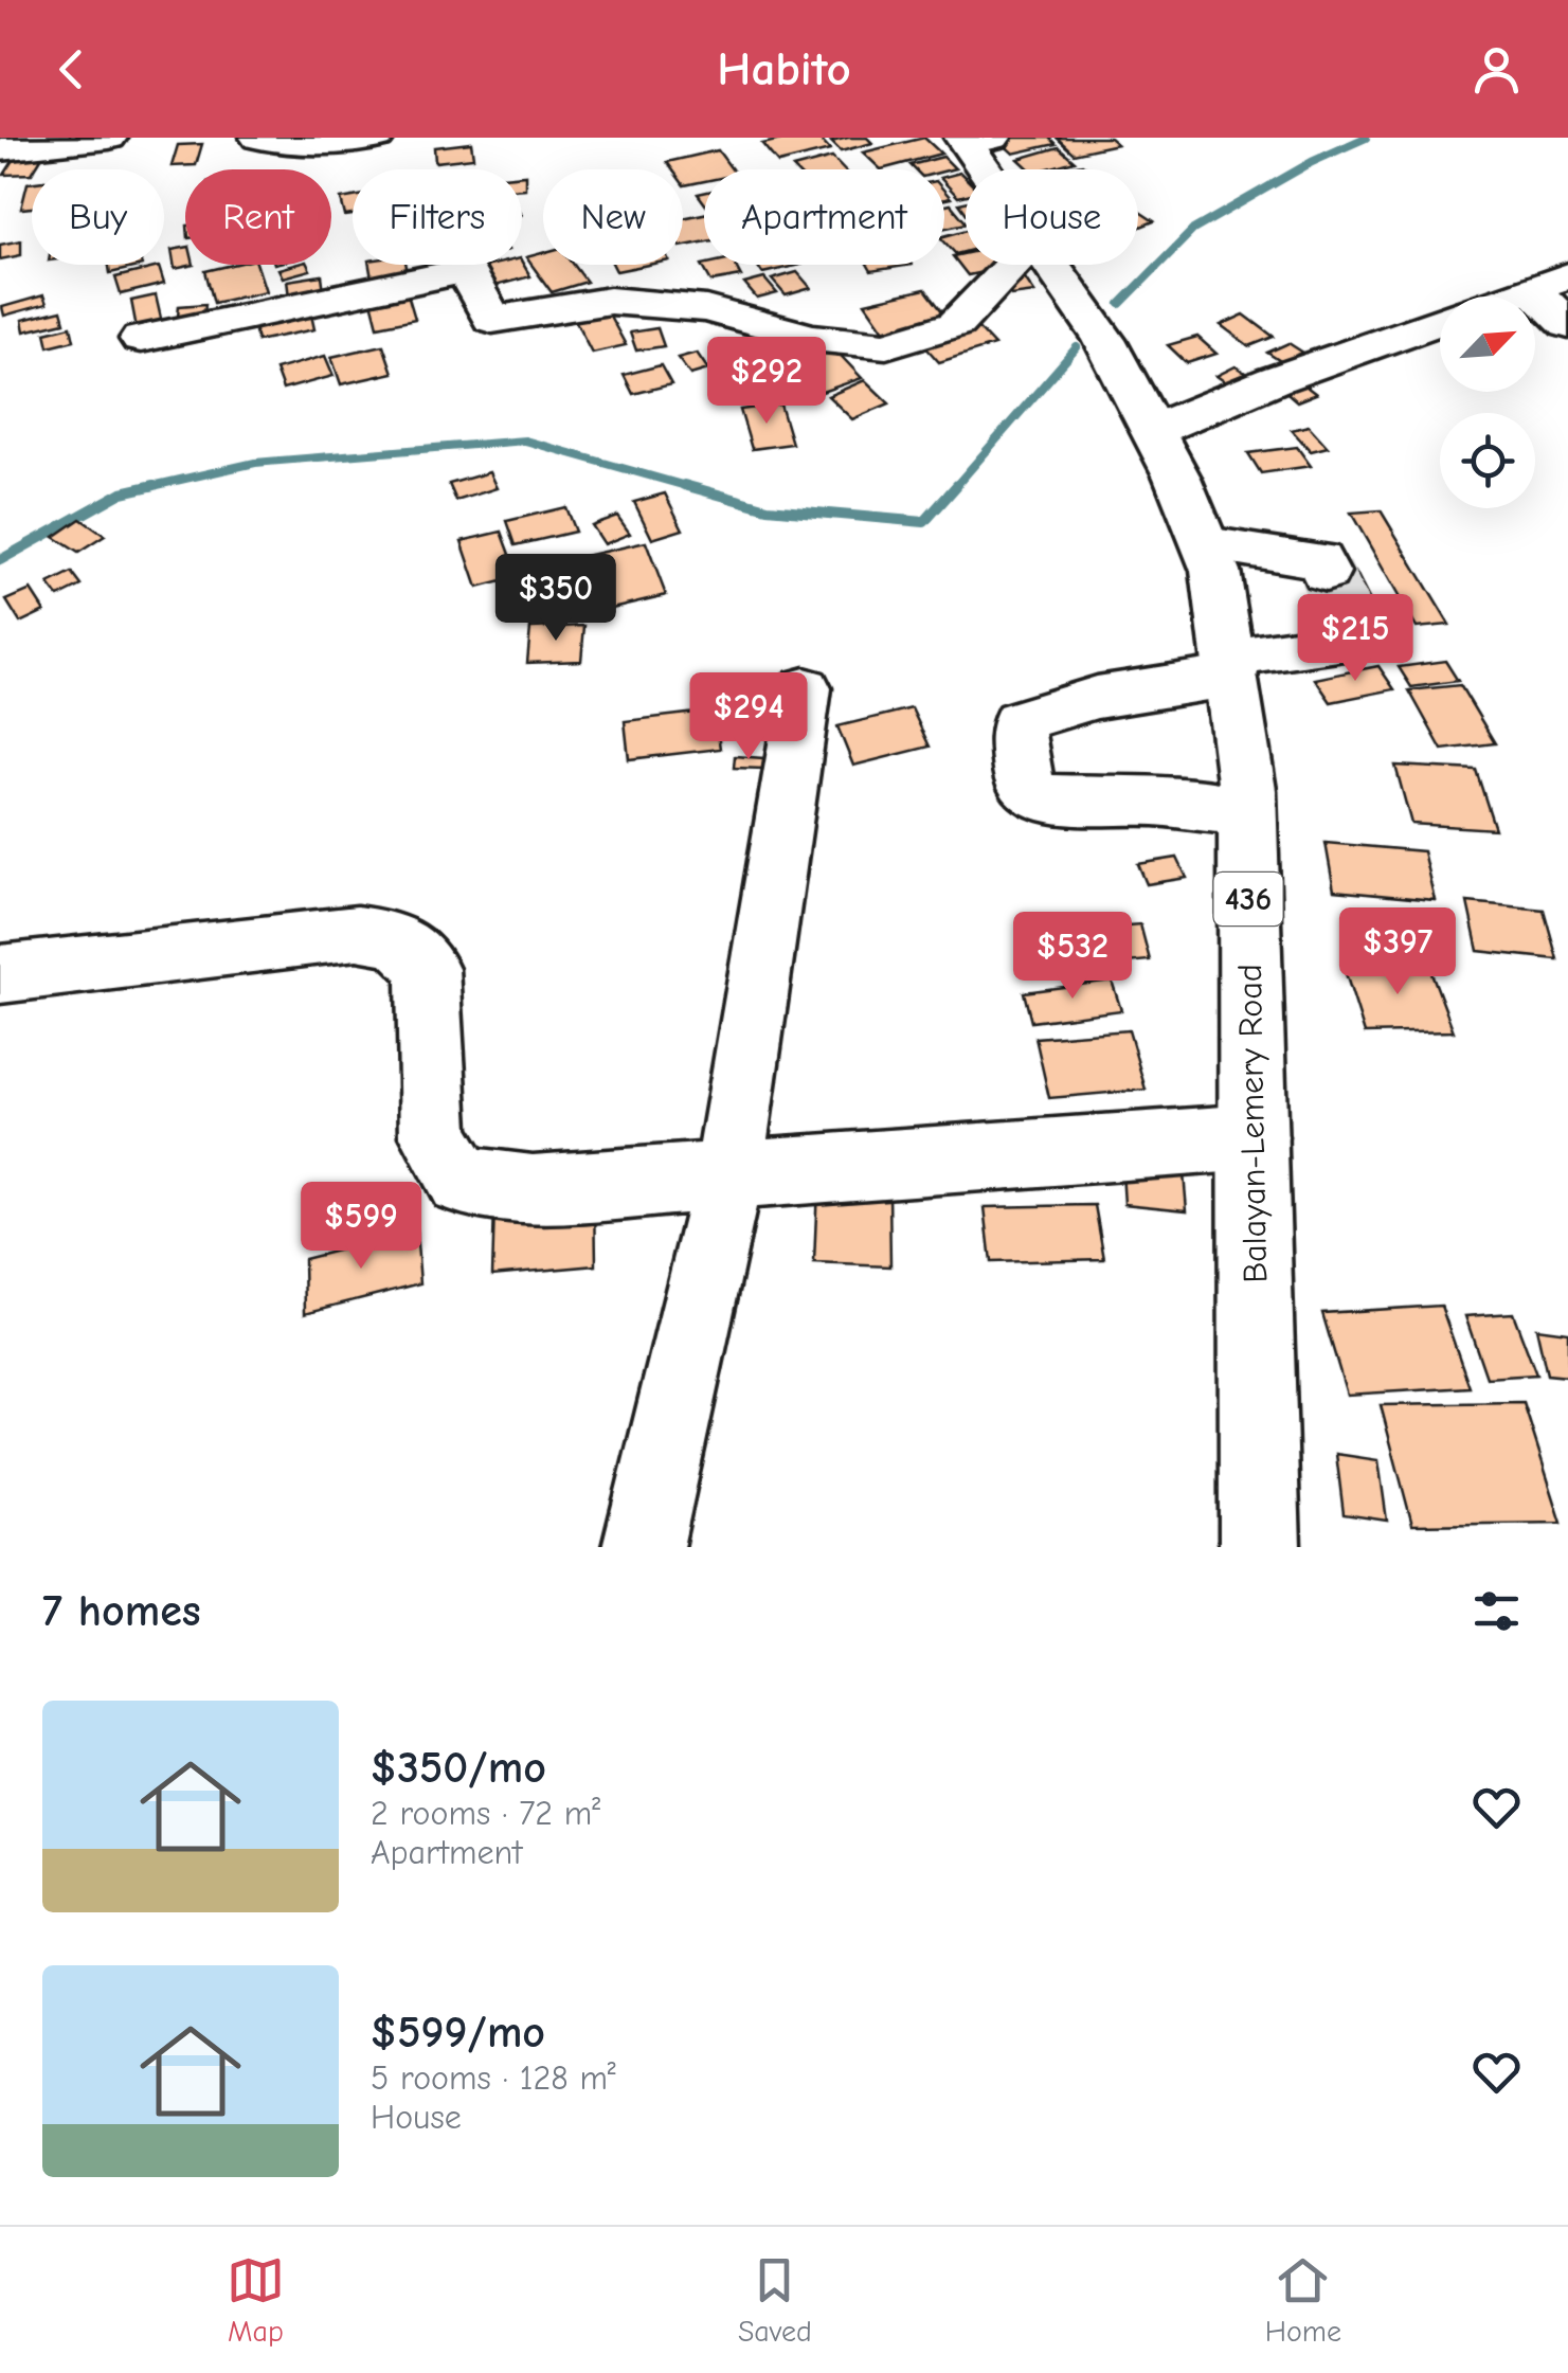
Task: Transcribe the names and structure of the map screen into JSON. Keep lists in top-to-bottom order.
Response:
{
  "streets": {
    "street": ["436", "Balayan-Lemery Road"]
  },
  "north": "top right",
  "page": {
    "header": "Habito",
    "chip": [
      "Buy",
      "Rent",
      "Filters",
      "New",
      "Apartment",
      "House"
    ],
    "price": [
      "$292",
      "$350",
      "$215",
      "$294",
      "$397",
      "$532",
      "$599"
    ],
    "heading": "7 homes",
    "list": [
      {
        "name": "$350/mo",
        "note": "2 rooms · 72 m² · Apartment"
      },
      {
        "name": "$599/mo",
        "note": "5 rooms · 128 m² · House"
      }
    ],
    "tabs": ["Map", "Saved", "Home"]
  }
}
